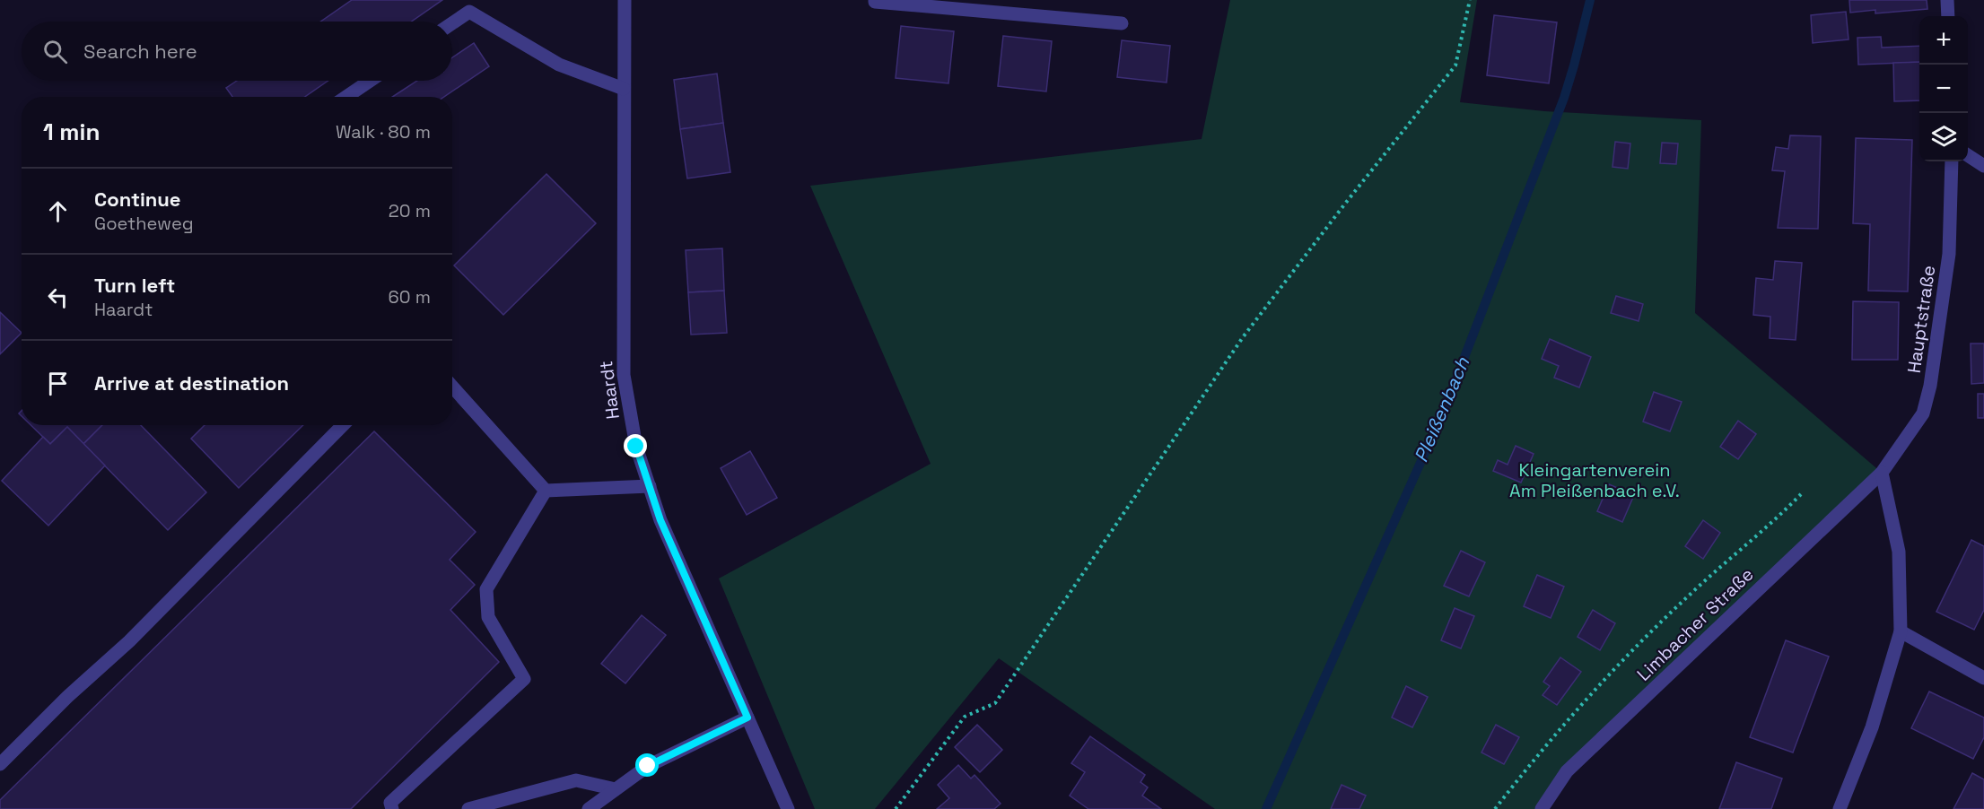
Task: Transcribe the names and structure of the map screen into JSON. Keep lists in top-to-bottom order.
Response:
{
  "streets": {
    "street": ["Hauptstraße", "Haardt", "Limbacher Straße"]
  },
  "crossings": [
    ["Hauptstraße", "Limbacher Straße"]
  ],
  "water": ["Pleißenbach"],
  "parks": ["Kleingartenverein Am Pleißenbach e.V."],
  "page": {
    "map_buttons": ["+", "−"],
    "search": "Search here",
    "heading": ["1 min", "Walk · 80 m"],
    "list": [
      ["Continue", "Goetheweg", "20 m"],
      ["Turn left", "Haardt", "60 m"],
      "Arrive at destination"
    ]
  }
}
